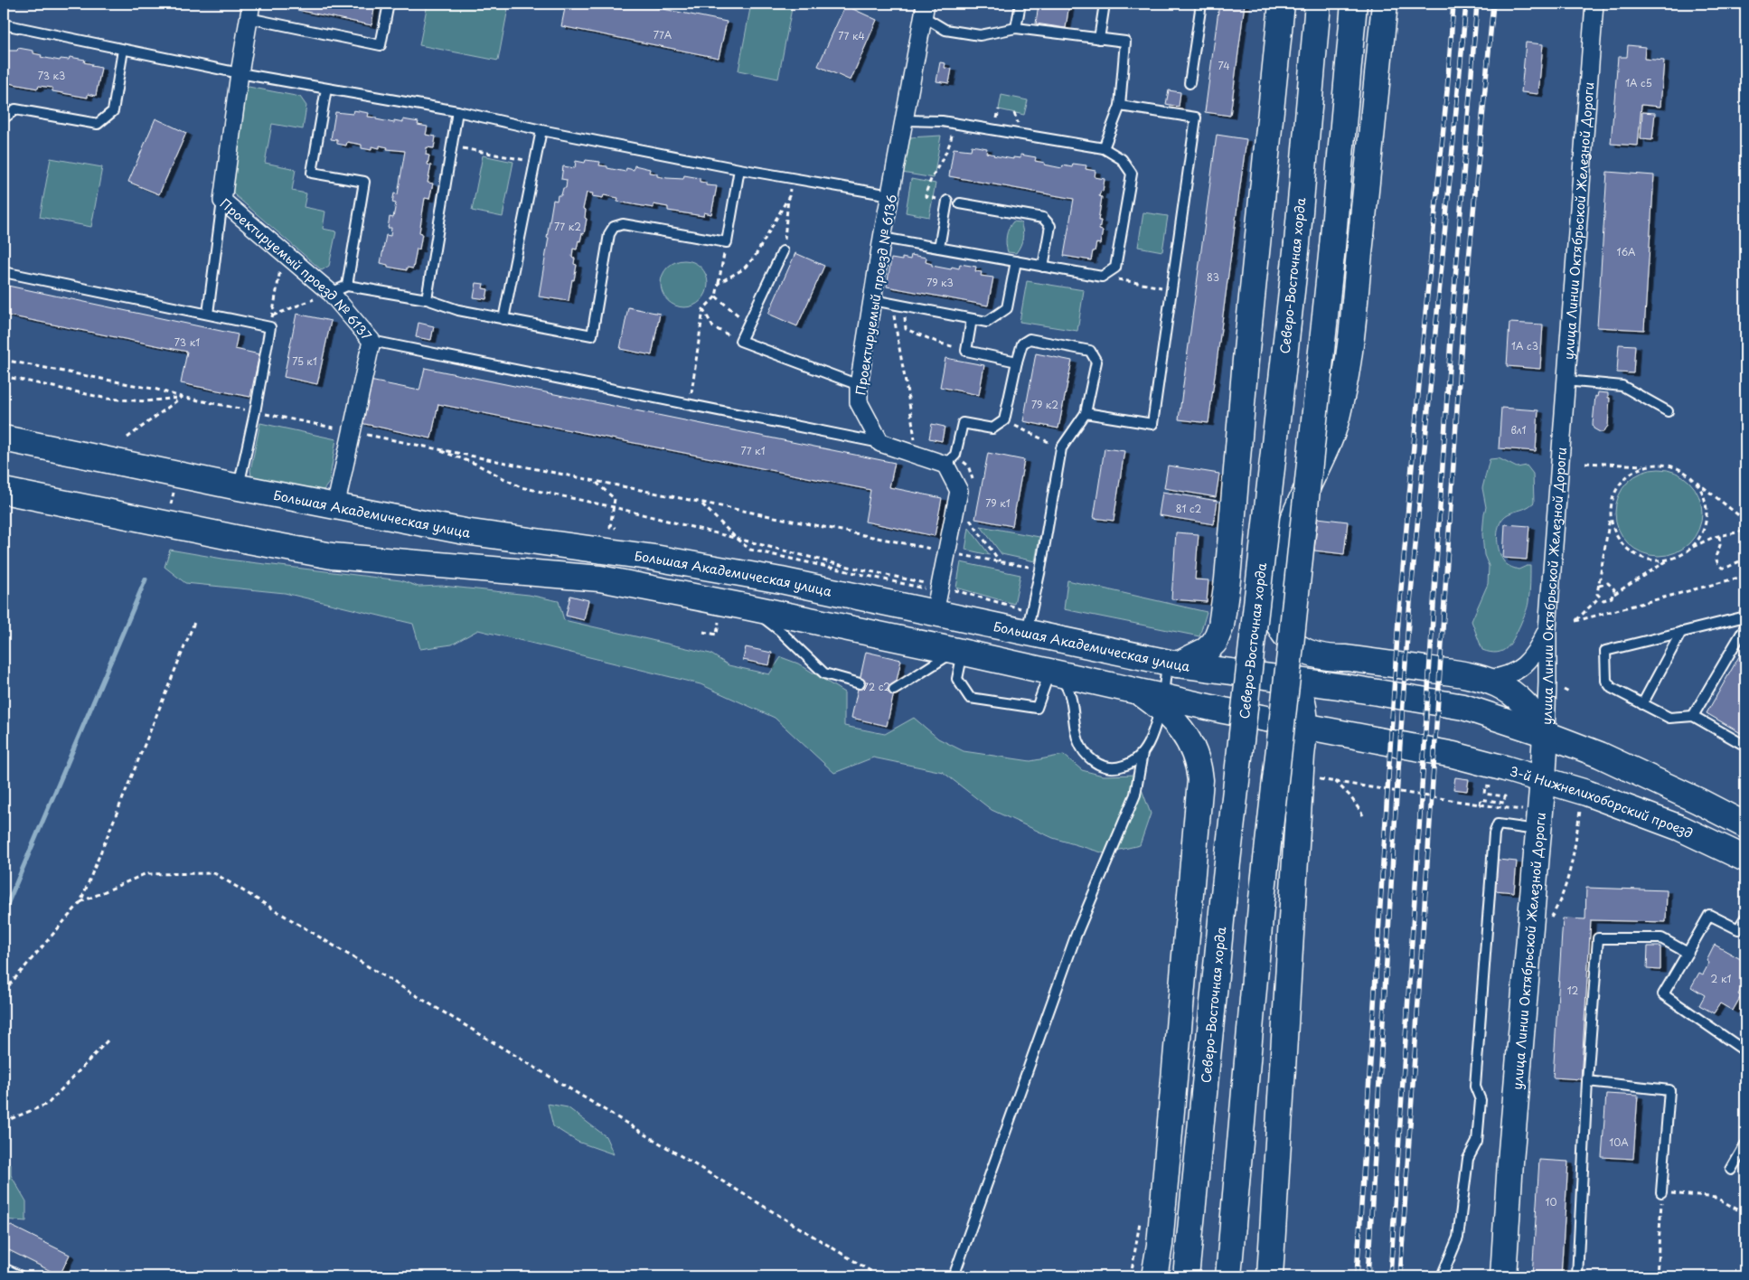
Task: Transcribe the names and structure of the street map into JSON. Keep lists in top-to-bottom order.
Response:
{
  "streets": {
    "main road": [
      "улица Линии Октябрьской Железной Дороги",
      "Северо-Восточная хорда",
      "Большая Академическая улица",
      "3-й Нижнелихоборский проезд"
    ],
    "street": ["Проектируемый проезд № 6137", "Проектируемый проезд № 6136"]
  },
  "crossings": [
    ["улица Линии Октябрьской Железной Дороги", "Большая Академическая улица"],
    ["улица Линии Октябрьской Железной Дороги", "3-й Нижнелихоборский проезд"],
    ["Проектируемый проезд № 6137", "Большая Академическая улица"]
  ],
  "house_numbers": [
    "77А",
    "77 к4",
    "74",
    "73 к3",
    "1А с5",
    "77 к2",
    "16А",
    "83",
    "79 к3",
    "73 к1",
    "1А с3",
    "75 к1",
    "79 к2",
    "вл1",
    "77 к1",
    "79 к1",
    "81 с2",
    "72 c2",
    "2 к1",
    "12",
    "10А",
    "10"
  ]
}
